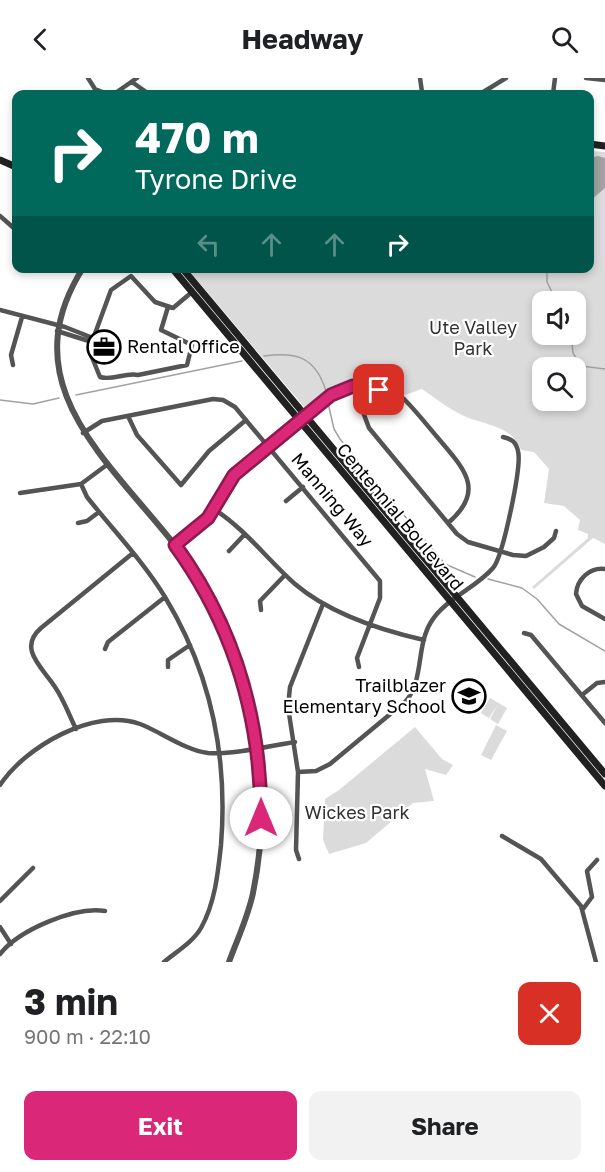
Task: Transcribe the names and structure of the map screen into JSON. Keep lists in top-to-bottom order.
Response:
{
  "streets": {
    "main road": ["Centennial Boulevard"],
    "street": ["Manning Way"]
  },
  "parks": ["Ute Valley Park", "Wickes Park"],
  "places": {
    "office": ["Rental Office"],
    "school or university": ["Trailblazer Elementary School"]
  },
  "page": {
    "header": "Headway",
    "turn": ["470 m", "Tyrone Drive"],
    "heading": ["3 min", "900 m · 22:10"],
    "buttons": ["Exit", "Share"]
  }
}
